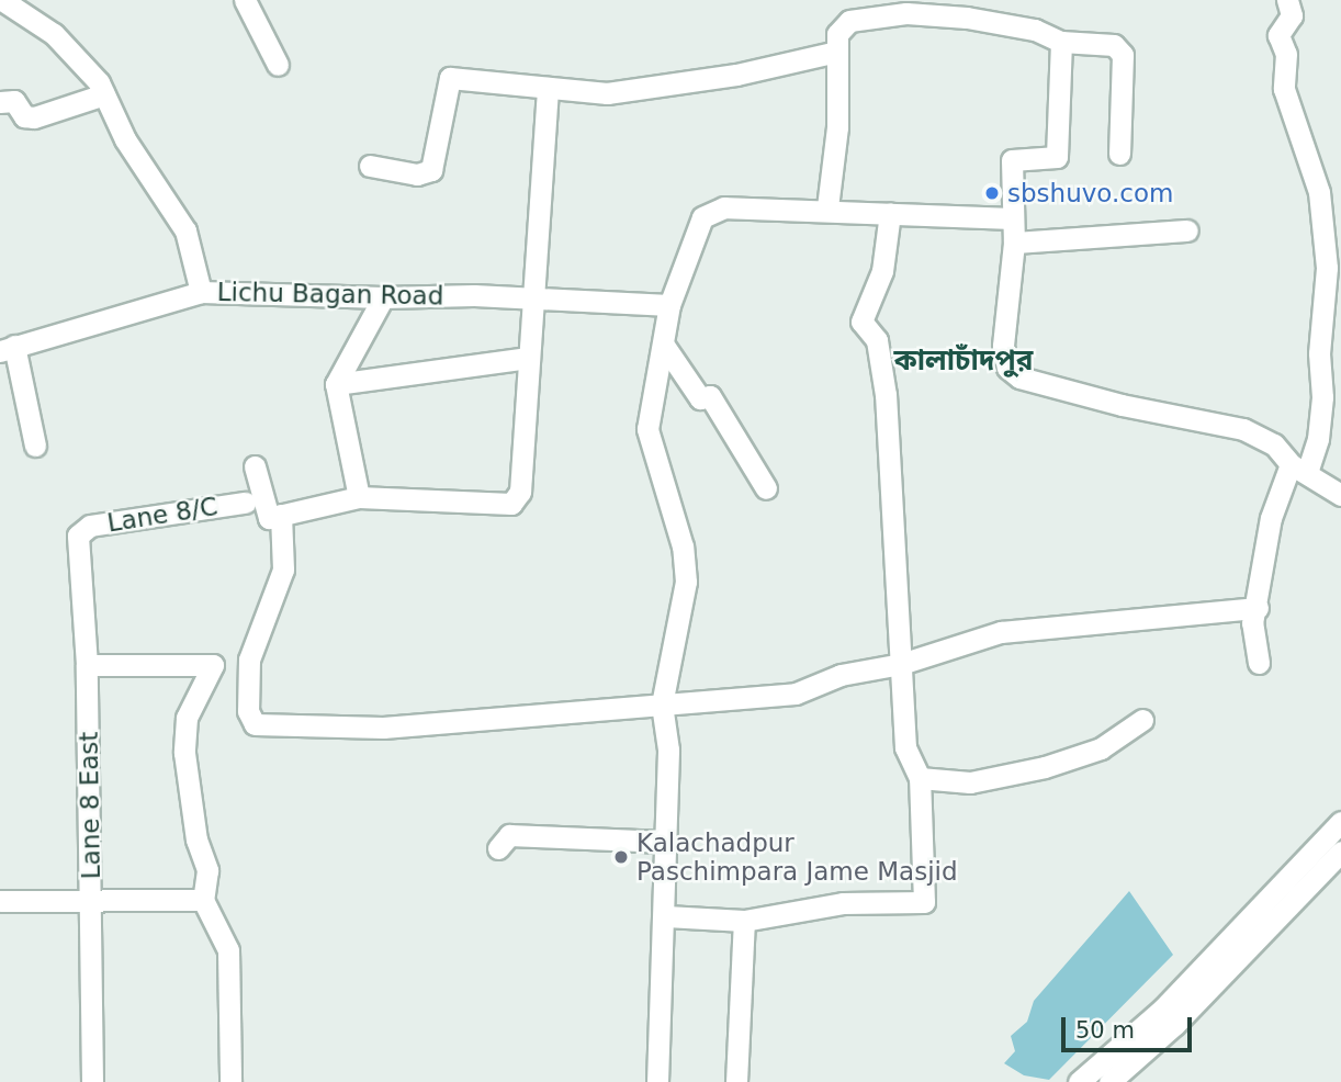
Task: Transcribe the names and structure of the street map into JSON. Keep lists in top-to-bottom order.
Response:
{
  "streets": {
    "street": ["Lichu Bagan Road", "Lane 8/C", "Lane 8 East"]
  },
  "crossings": [
    ["Lane 8/C", "Lane 8 East"]
  ],
  "districts": ["কালাচাঁদপুর"],
  "places": ["sbshuvo.com", "Kalachadpur Paschimpara Jame Masjid"],
  "scale_bar": "50 m"
}
